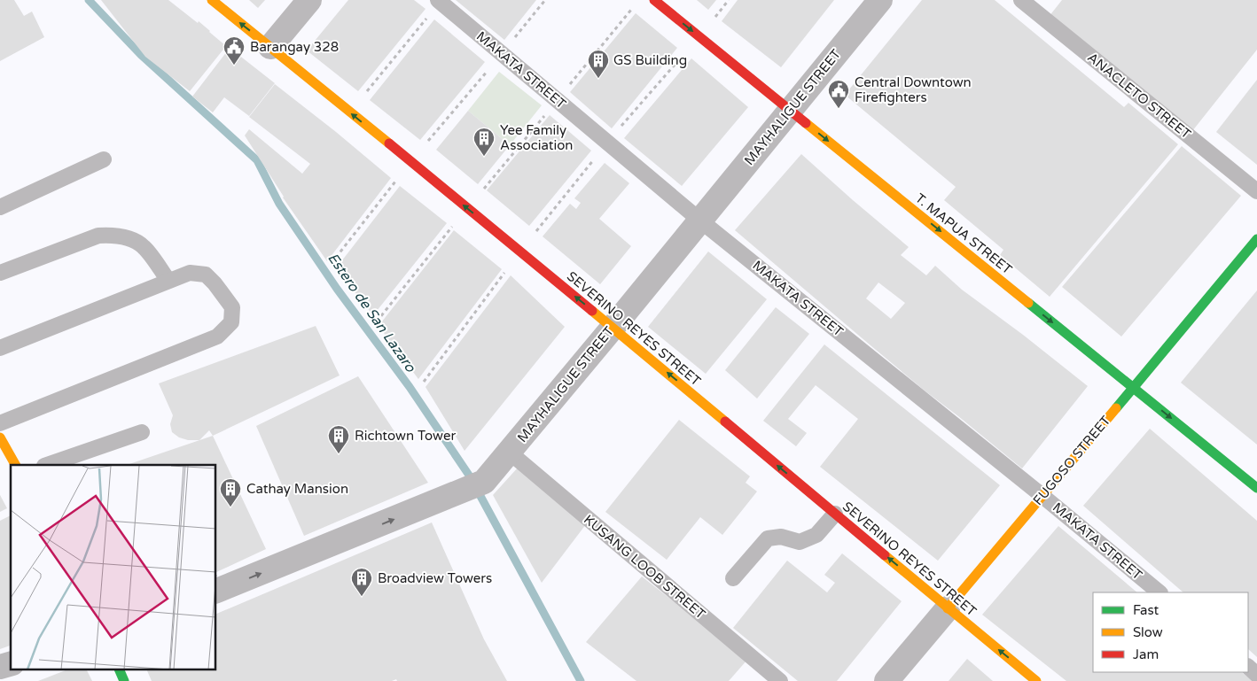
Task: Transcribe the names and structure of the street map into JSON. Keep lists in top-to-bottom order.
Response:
{
  "streets": {
    "street": [
      "MAYHALIGUE STREET",
      "T. MAPUA STREET",
      "SEVERINO REYES STREET",
      "FUGOSO STREET"
    ],
    "lane": ["MAKATA STREET", "ANACLETO STREET", "KUSANG LOOB STREET"]
  },
  "crossings": [
    ["MAKATA STREET", "MAYHALIGUE STREET"],
    ["MAKATA STREET", "FUGOSO STREET"],
    ["MAYHALIGUE STREET", "T. MAPUA STREET"],
    ["MAYHALIGUE STREET", "SEVERINO REYES STREET"],
    ["MAYHALIGUE STREET", "KUSANG LOOB STREET"],
    ["T. MAPUA STREET", "FUGOSO STREET"],
    ["SEVERINO REYES STREET", "FUGOSO STREET"]
  ],
  "one_way": ["MAYHALIGUE STREET", "T. MAPUA STREET", "SEVERINO REYES STREET"],
  "water": ["Estero de San Lazaro"],
  "places": {
    "public building": ["Barangay 328", "Central Downtown Firefighters"],
    "building": [
      "GS Building",
      "Yee Family Association",
      "Richtown Tower",
      "Cathay Mansion",
      "Broadview Towers"
    ]
  },
  "legend": ["Fast", "Slow", "Jam"]
}
